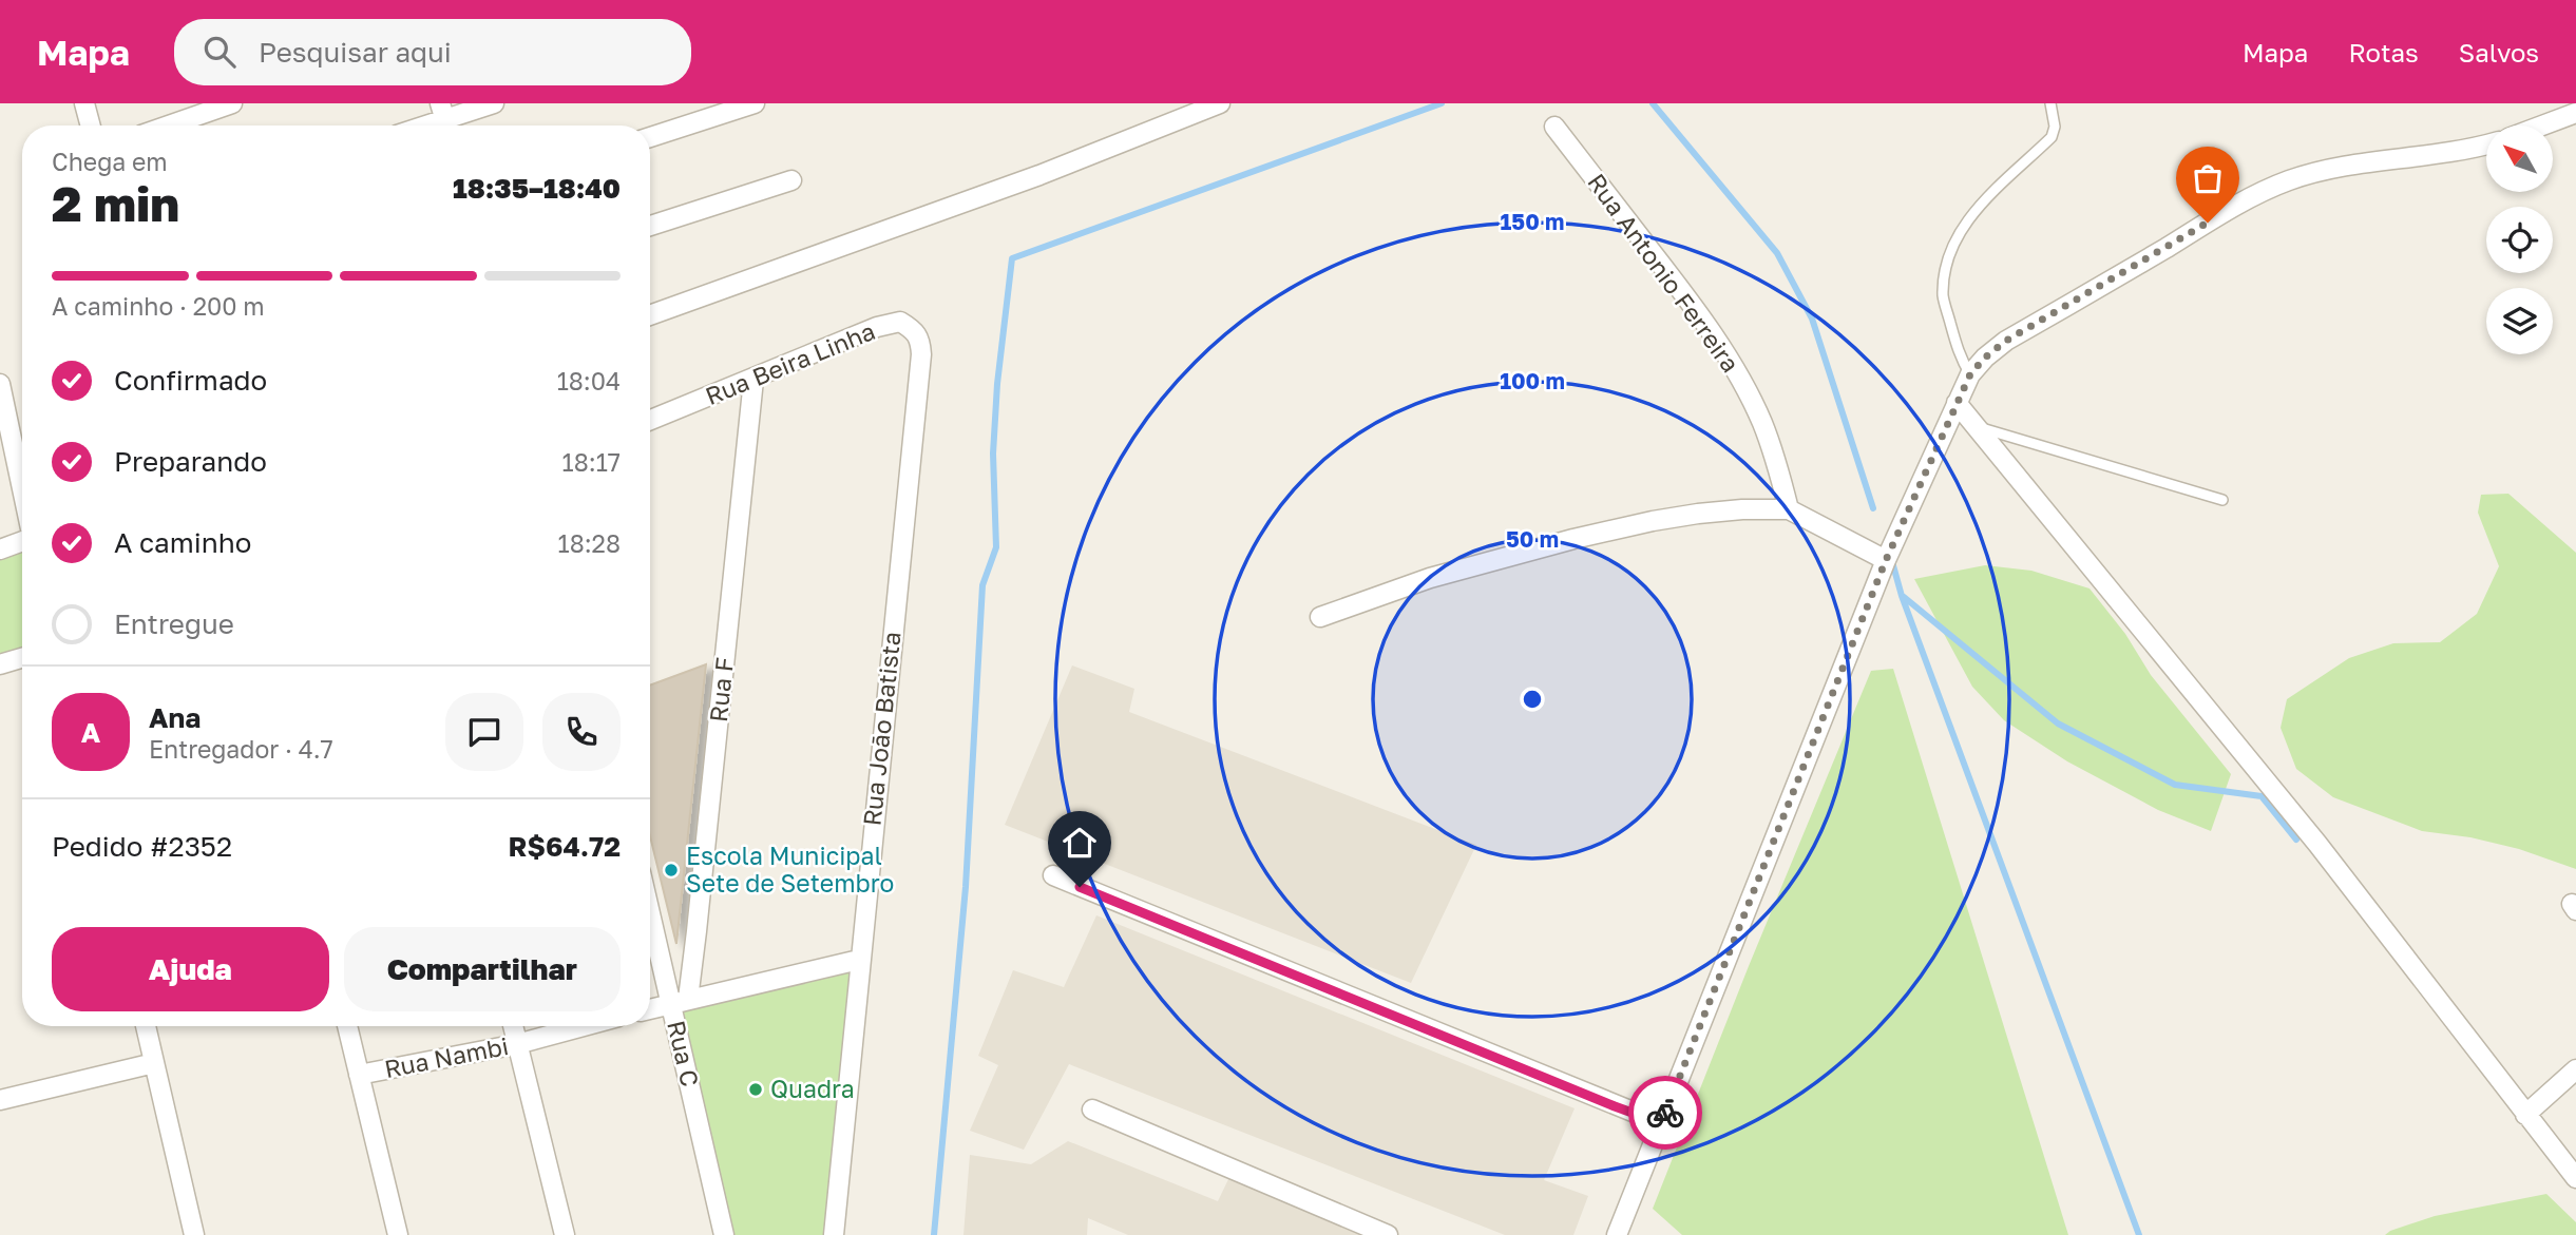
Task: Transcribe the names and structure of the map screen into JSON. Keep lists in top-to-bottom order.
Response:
{
  "streets": {
    "street": [
      "Rua Antonio Ferreira",
      "Rua Beira Linha",
      "Rua F",
      "Rua Joāo Batista",
      "Rua C",
      "Rua Nambi"
    ]
  },
  "crossings": [
    ["Rua Beira Linha", "Rua F"],
    ["Rua Beira Linha", "Rua Joāo Batista"],
    ["Rua F", "Rua C"]
  ],
  "places": ["Escola Municipal Sete de Setembro", "Quadra"],
  "north": "top left",
  "page": {
    "header": "Mapa",
    "search": "Pesquisar aqui",
    "nav": ["Mapa", "Rotas", "Salvos"],
    "heading": ["2 min", "Chega em", "18:35–18:40"],
    "panel": [
      "Ana",
      "Entregador · 4.7",
      "Pedido #2352",
      "R$64.72"
    ],
    "bar": "A caminho · 200 m",
    "list": [
      ["Confirmado", "18:04"],
      ["Preparando", "18:17"],
      ["A caminho", "18:28"],
      "Entregue"
    ],
    "round": "A",
    "buttons": ["Ajuda", "Compartilhar"]
  },
  "rings": ["150 m", "100 m", "50 m"]
}
